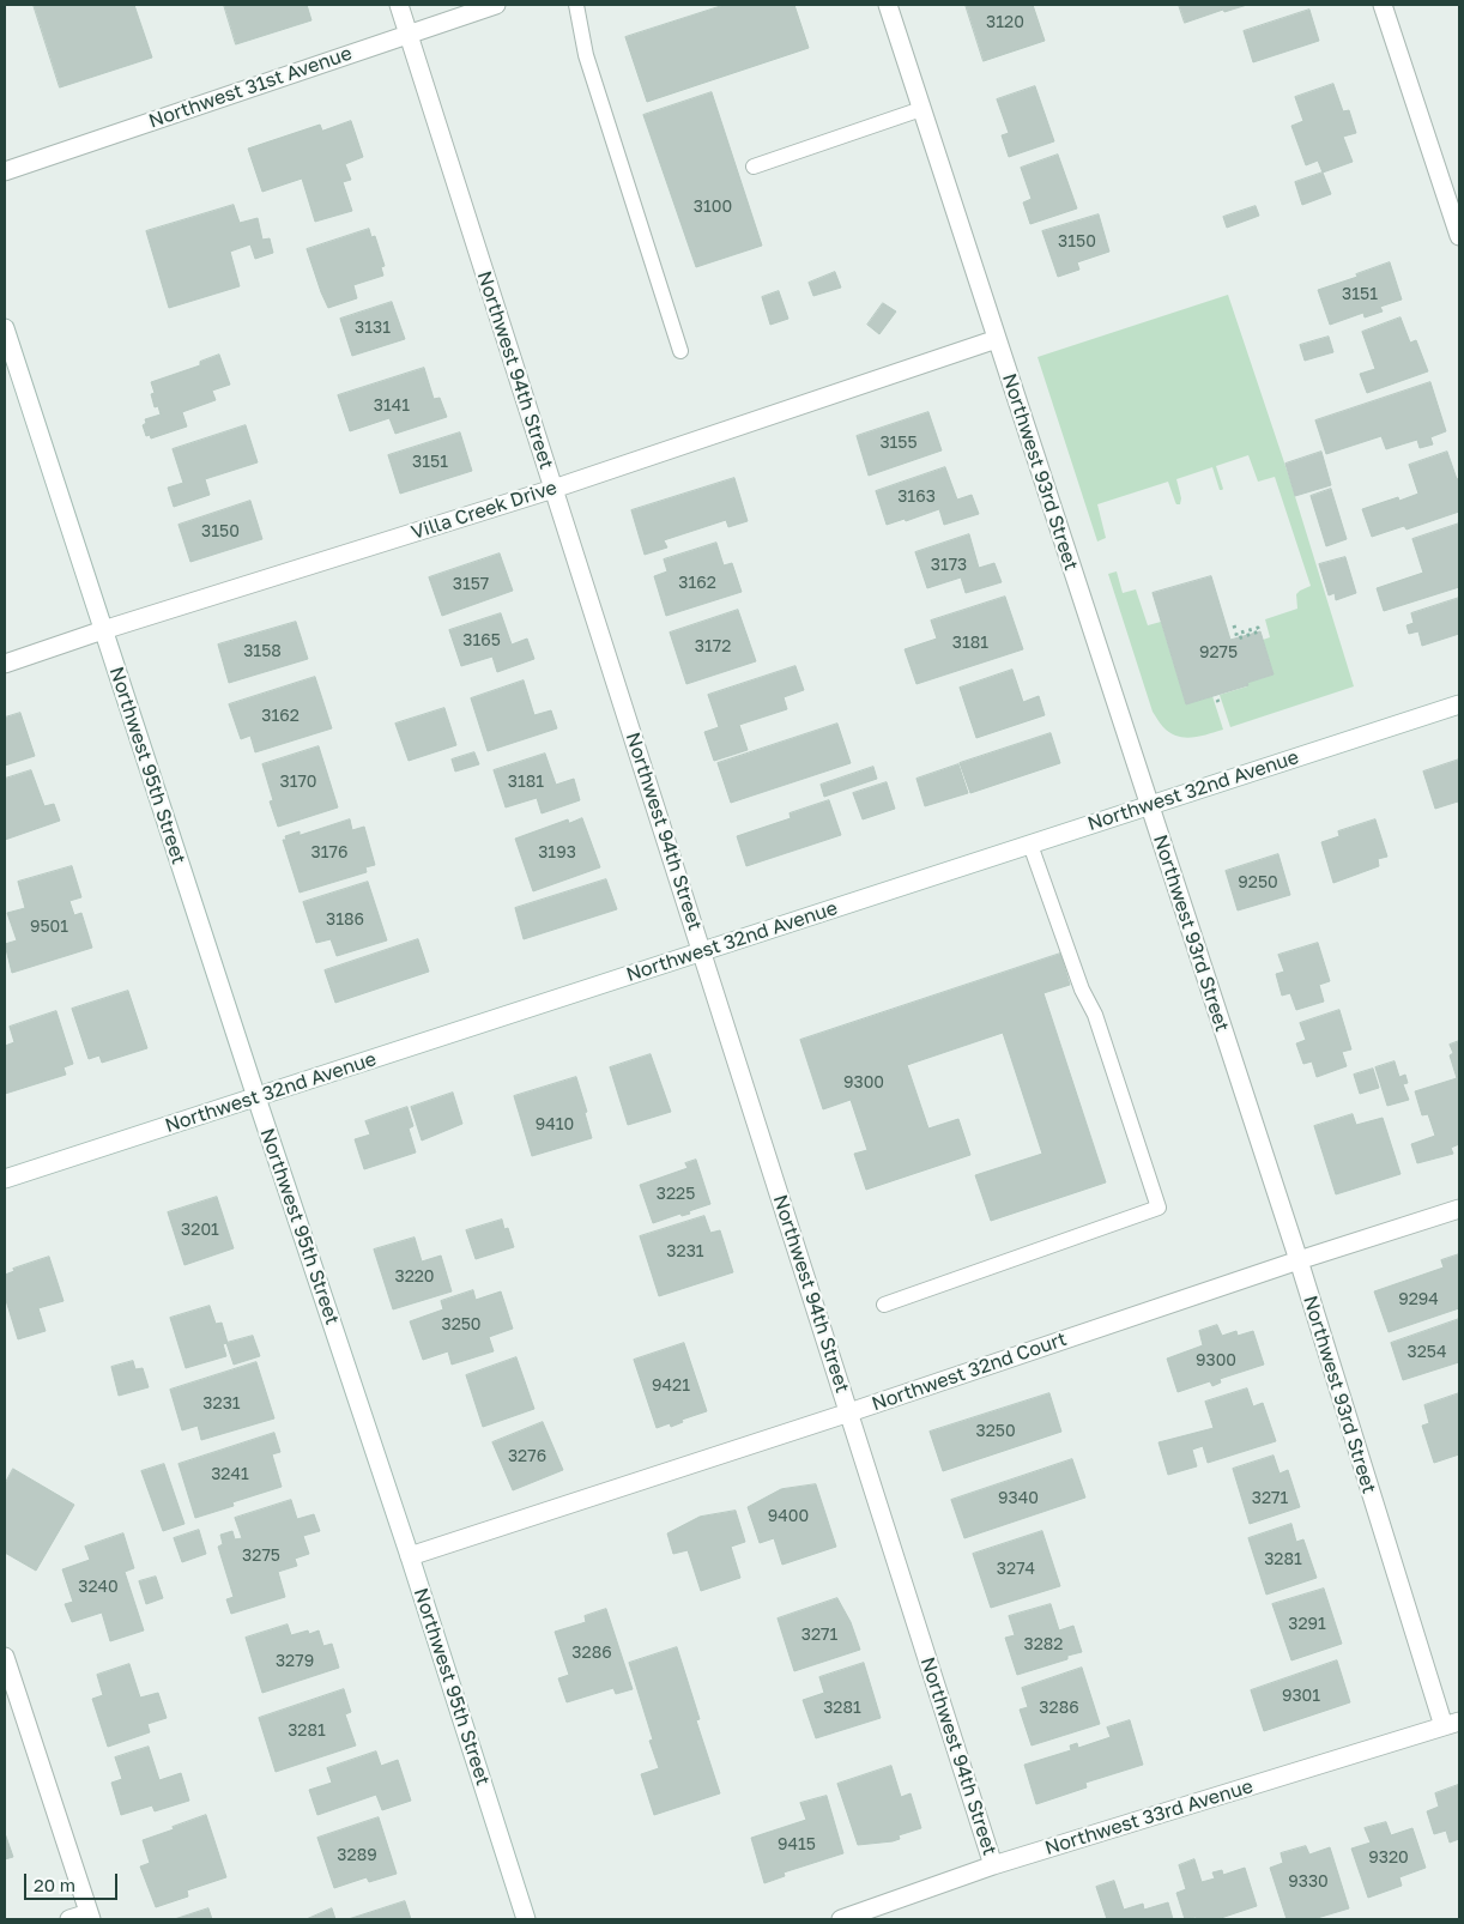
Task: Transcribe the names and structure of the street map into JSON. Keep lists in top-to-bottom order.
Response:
{
  "streets": {
    "street": [
      "Northwest 31st Avenue",
      "Northwest 94th Street",
      "Northwest 93rd Street",
      "Villa Creek Drive",
      "Northwest 95th Street",
      "Northwest 32nd Avenue",
      "Northwest 32nd Court",
      "Northwest 33rd Avenue"
    ]
  },
  "crossings": [
    ["Northwest 31st Avenue", "Northwest 94th Street"],
    ["Northwest 94th Street", "Villa Creek Drive"],
    ["Northwest 94th Street", "Northwest 32nd Avenue"],
    ["Northwest 94th Street", "Northwest 32nd Court"],
    ["Northwest 94th Street", "Northwest 33rd Avenue"],
    ["Northwest 93rd Street", "Villa Creek Drive"],
    ["Northwest 93rd Street", "Northwest 32nd Avenue"],
    ["Northwest 93rd Street", "Northwest 32nd Court"],
    ["Northwest 93rd Street", "Northwest 33rd Avenue"],
    ["Villa Creek Drive", "Northwest 95th Street"],
    ["Northwest 95th Street", "Northwest 32nd Avenue"],
    ["Northwest 95th Street", "Northwest 32nd Court"]
  ],
  "house_numbers": [
    "3120",
    "3100",
    "3150",
    "3151",
    "3131",
    "3141",
    "3155",
    "3151",
    "3163",
    "3150",
    "3173",
    "3162",
    "3157",
    "3165",
    "3181",
    "3172",
    "3158",
    "9275",
    "3162",
    "3170",
    "3181",
    "3176",
    "3193",
    "9250",
    "3186",
    "9501",
    "9300",
    "9410",
    "3225",
    "3201",
    "3231",
    "3220",
    "9294",
    "3250",
    "3254",
    "9300",
    "9421",
    "3231",
    "3250",
    "3276",
    "3241",
    "9340",
    "3271",
    "9400",
    "3275",
    "3281",
    "3274",
    "3240",
    "3291",
    "3271",
    "3282",
    "3286",
    "3279",
    "9301",
    "3281",
    "3286",
    "3281",
    "9415",
    "3289",
    "9320",
    "9330"
  ],
  "scale_bar": "20 m"
}
